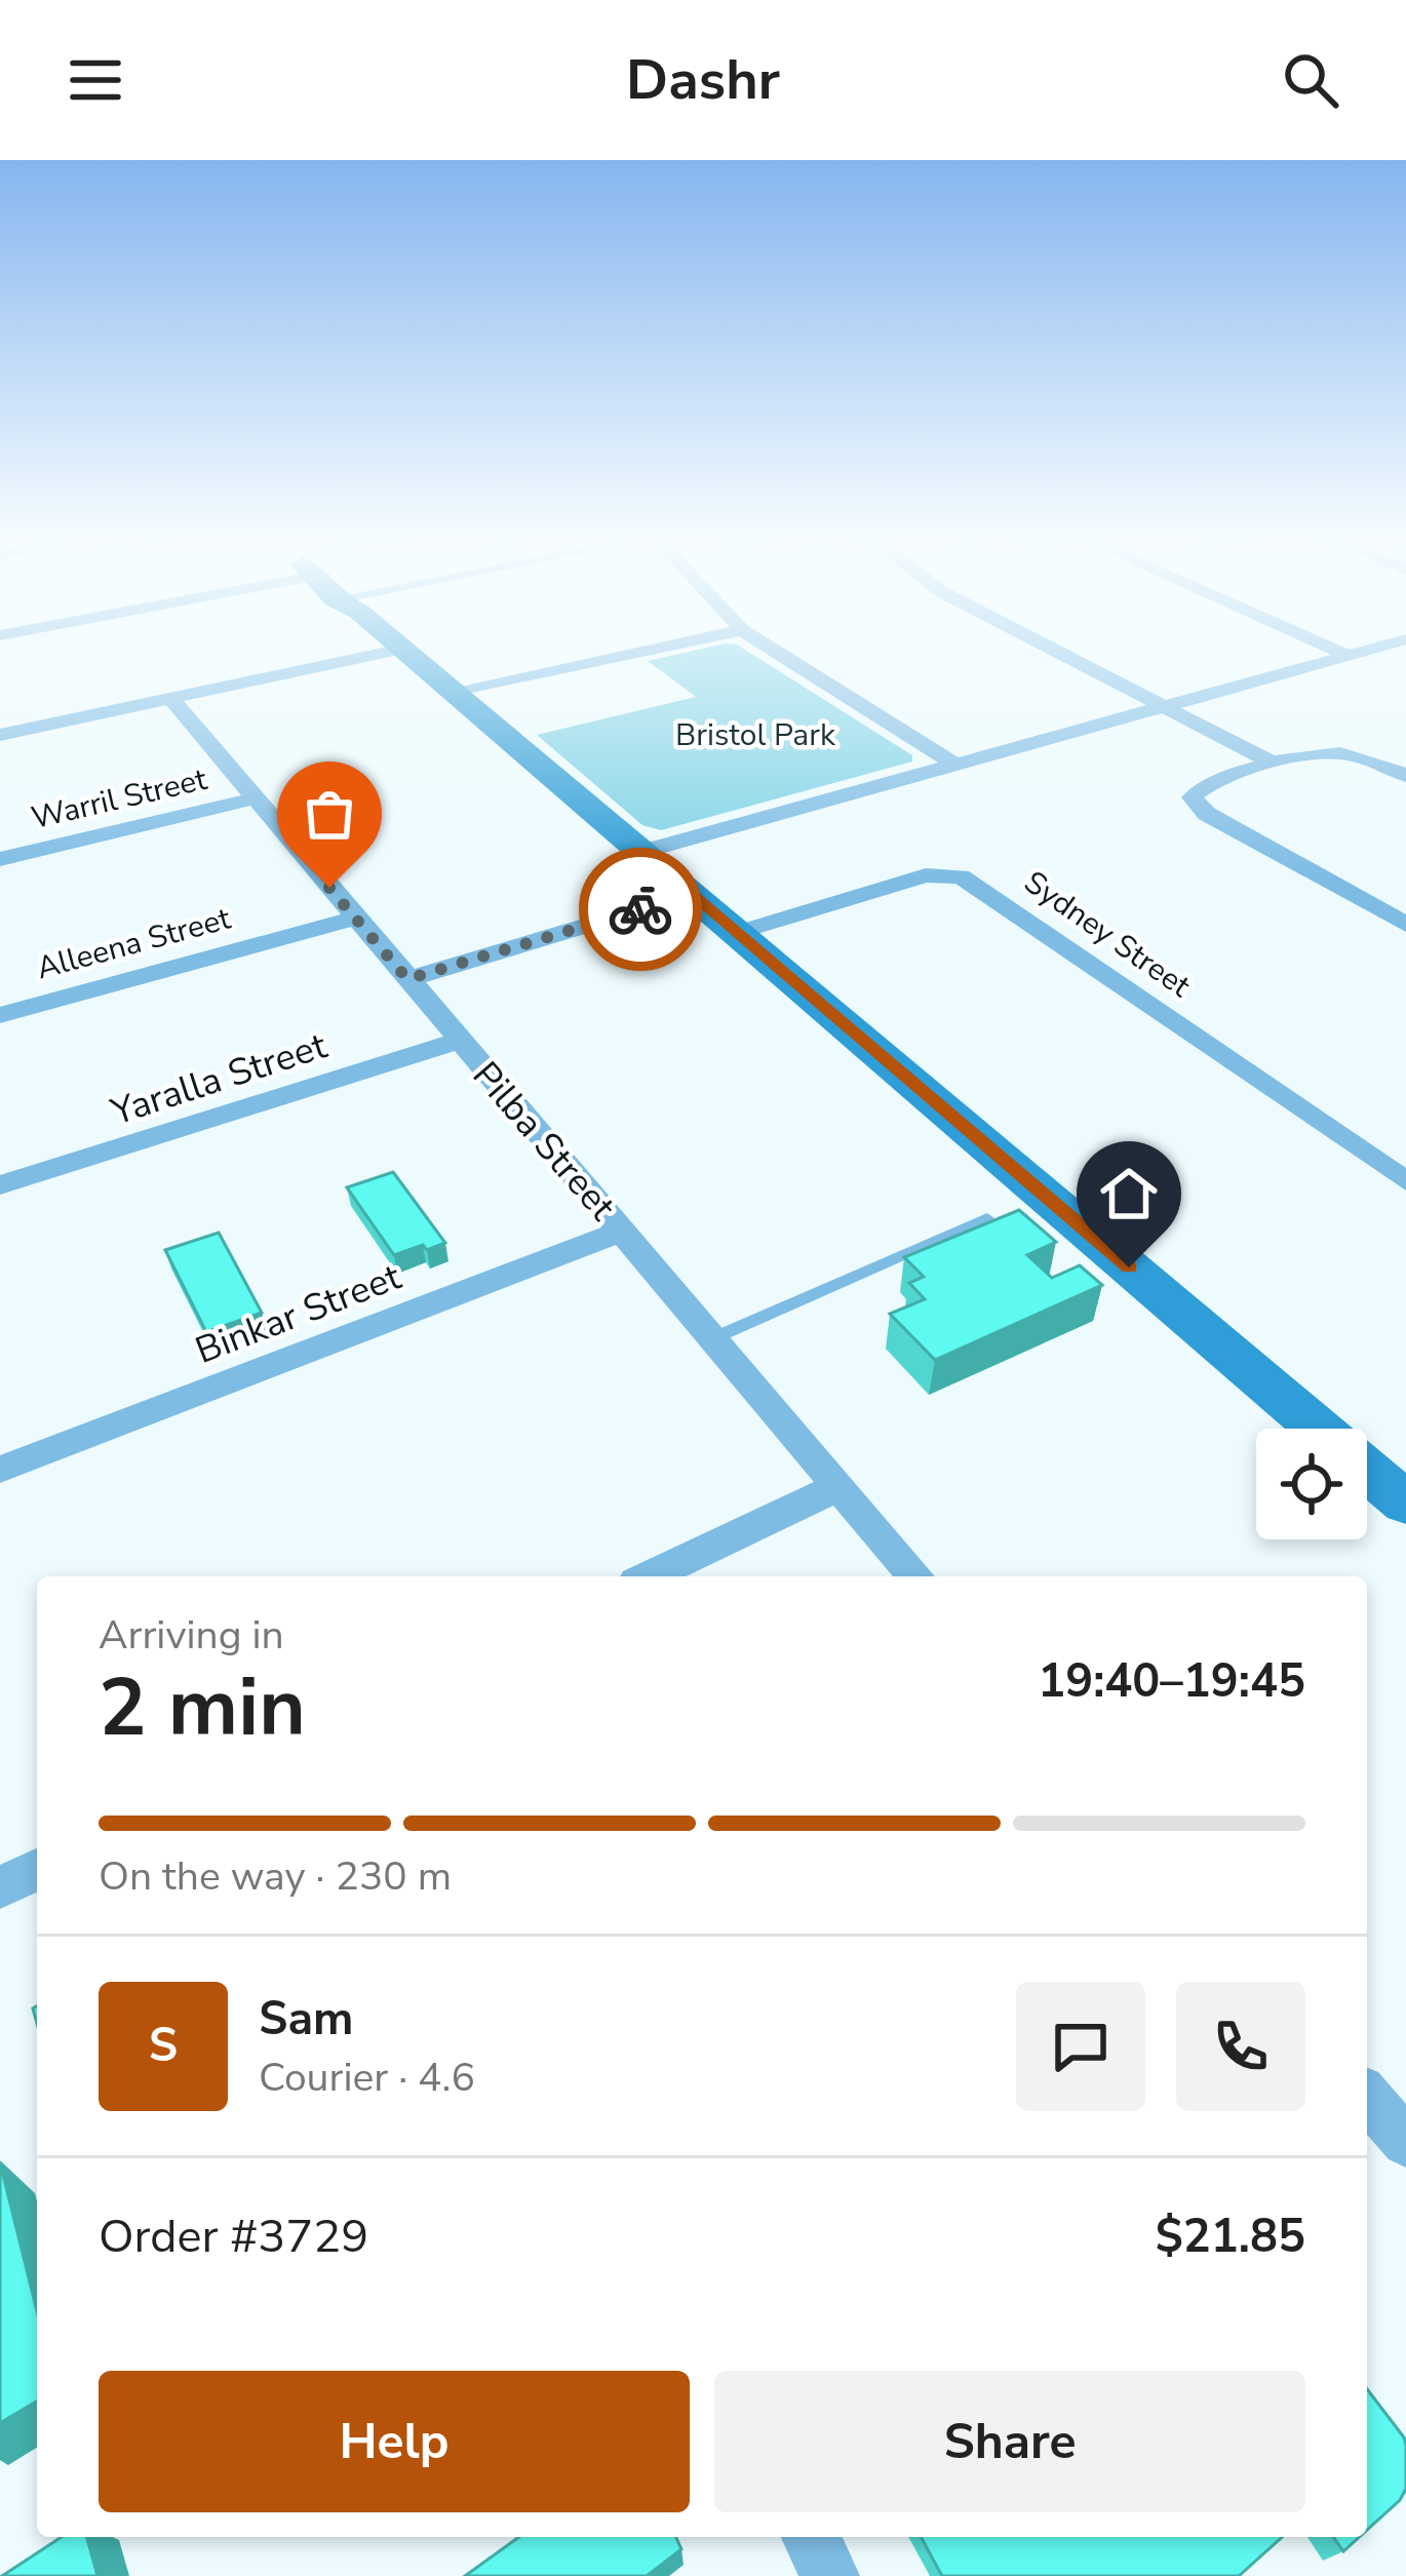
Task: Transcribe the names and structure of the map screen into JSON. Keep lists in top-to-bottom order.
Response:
{
  "streets": {
    "street": [
      "Warril Street",
      "Sydney Street",
      "Alleena Street",
      "Yaralla Street",
      "Pilba Street",
      "Binkar Street"
    ]
  },
  "crossings": [
    ["Warril Street", "Pilba Street"],
    ["Alleena Street", "Pilba Street"],
    ["Yaralla Street", "Pilba Street"],
    ["Pilba Street", "Binkar Street"]
  ],
  "parks": ["Bristol Park"],
  "page": {
    "header": "Dashr",
    "heading": ["2 min", "Arriving in", "19:40–19:45"],
    "panel": [
      "Sam",
      "Courier · 4.6",
      "Order #3729",
      "$21.85"
    ],
    "bar": "On the way · 230 m",
    "round": "S",
    "buttons": ["Help", "Share"]
  }
}
